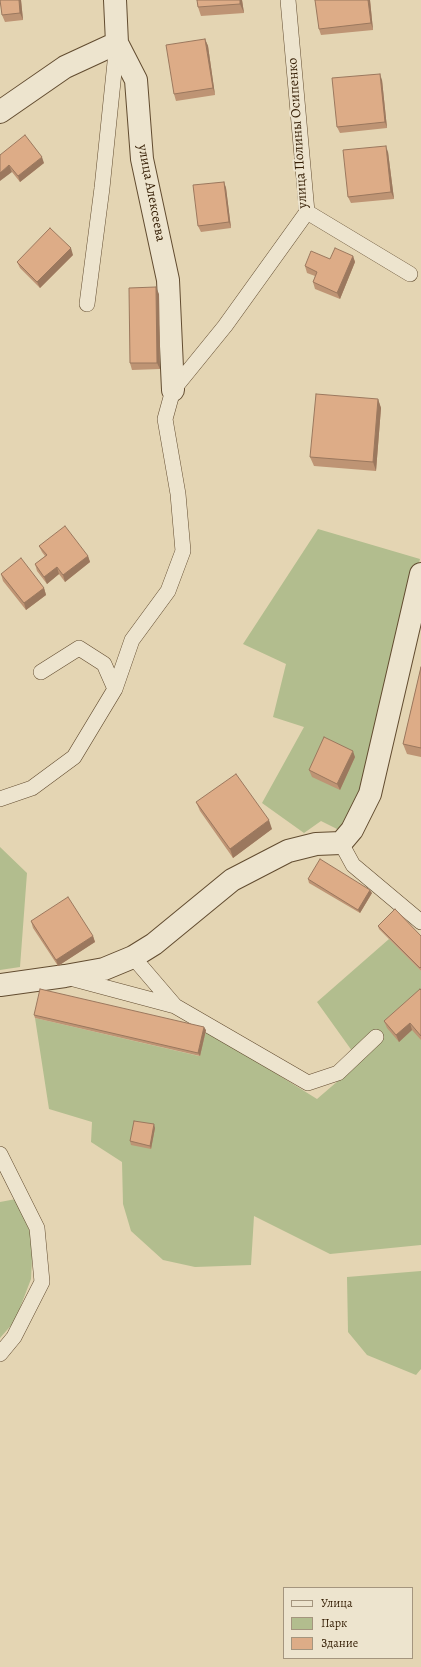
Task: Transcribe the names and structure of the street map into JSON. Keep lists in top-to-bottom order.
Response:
{
  "streets": {
    "street": ["улица Алексеева"],
    "lane": ["улица Полины Осипенко"]
  },
  "crossings": [
    ["улица Полины Осипенко", "улица Алексеева"]
  ],
  "legend": ["Улица", "Парк", "Здание"]
}
